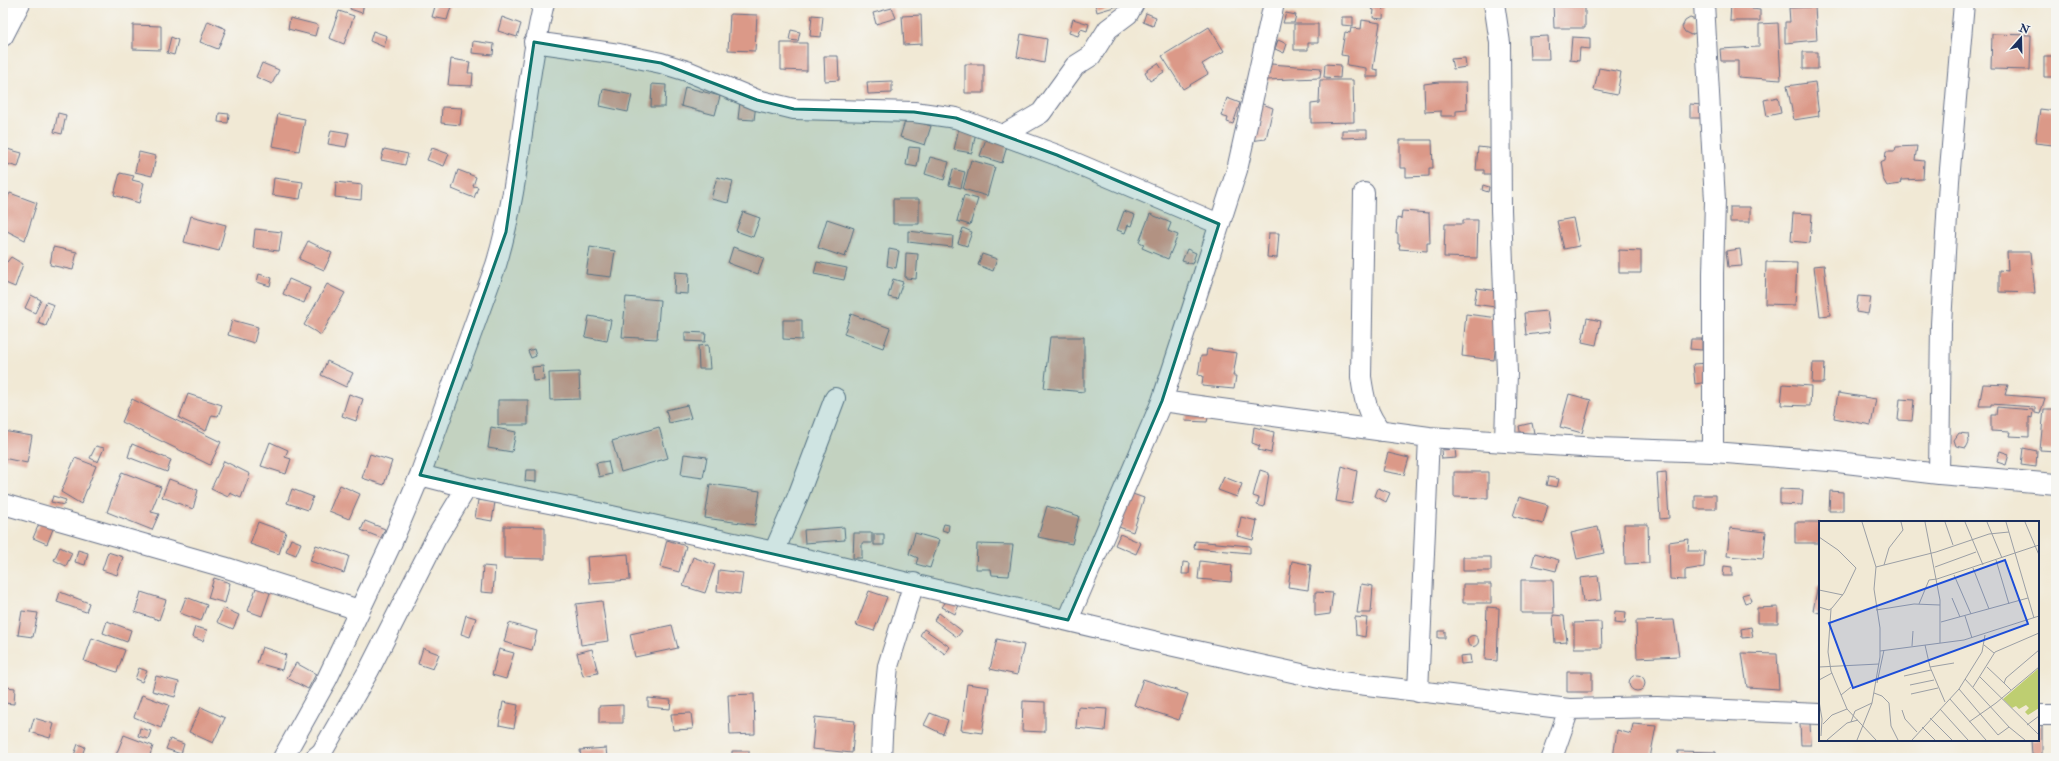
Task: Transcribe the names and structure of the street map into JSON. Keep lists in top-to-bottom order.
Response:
{
  "north": "top"
}
